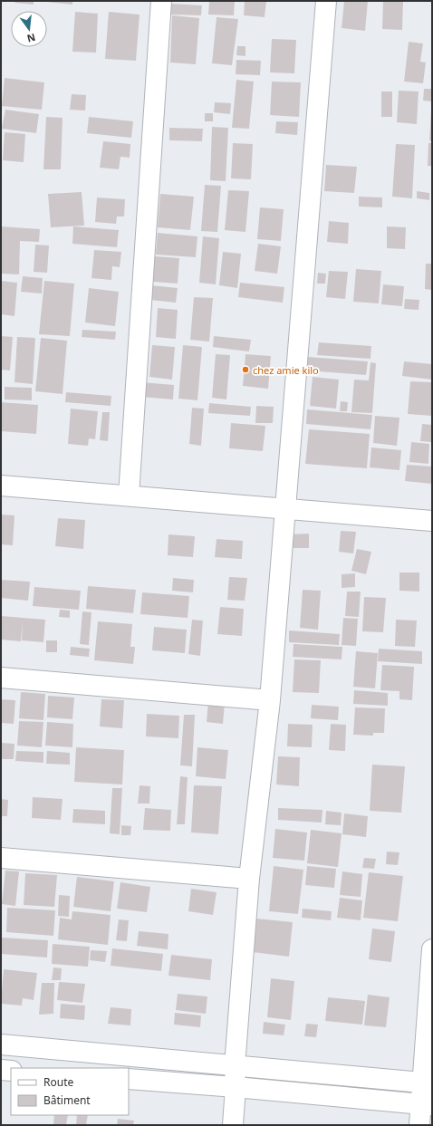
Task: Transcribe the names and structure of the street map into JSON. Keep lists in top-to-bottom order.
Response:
{
  "places": ["chez amie kilo"],
  "legend": ["Route", "Bâtiment"],
  "north": "bottom"
}
